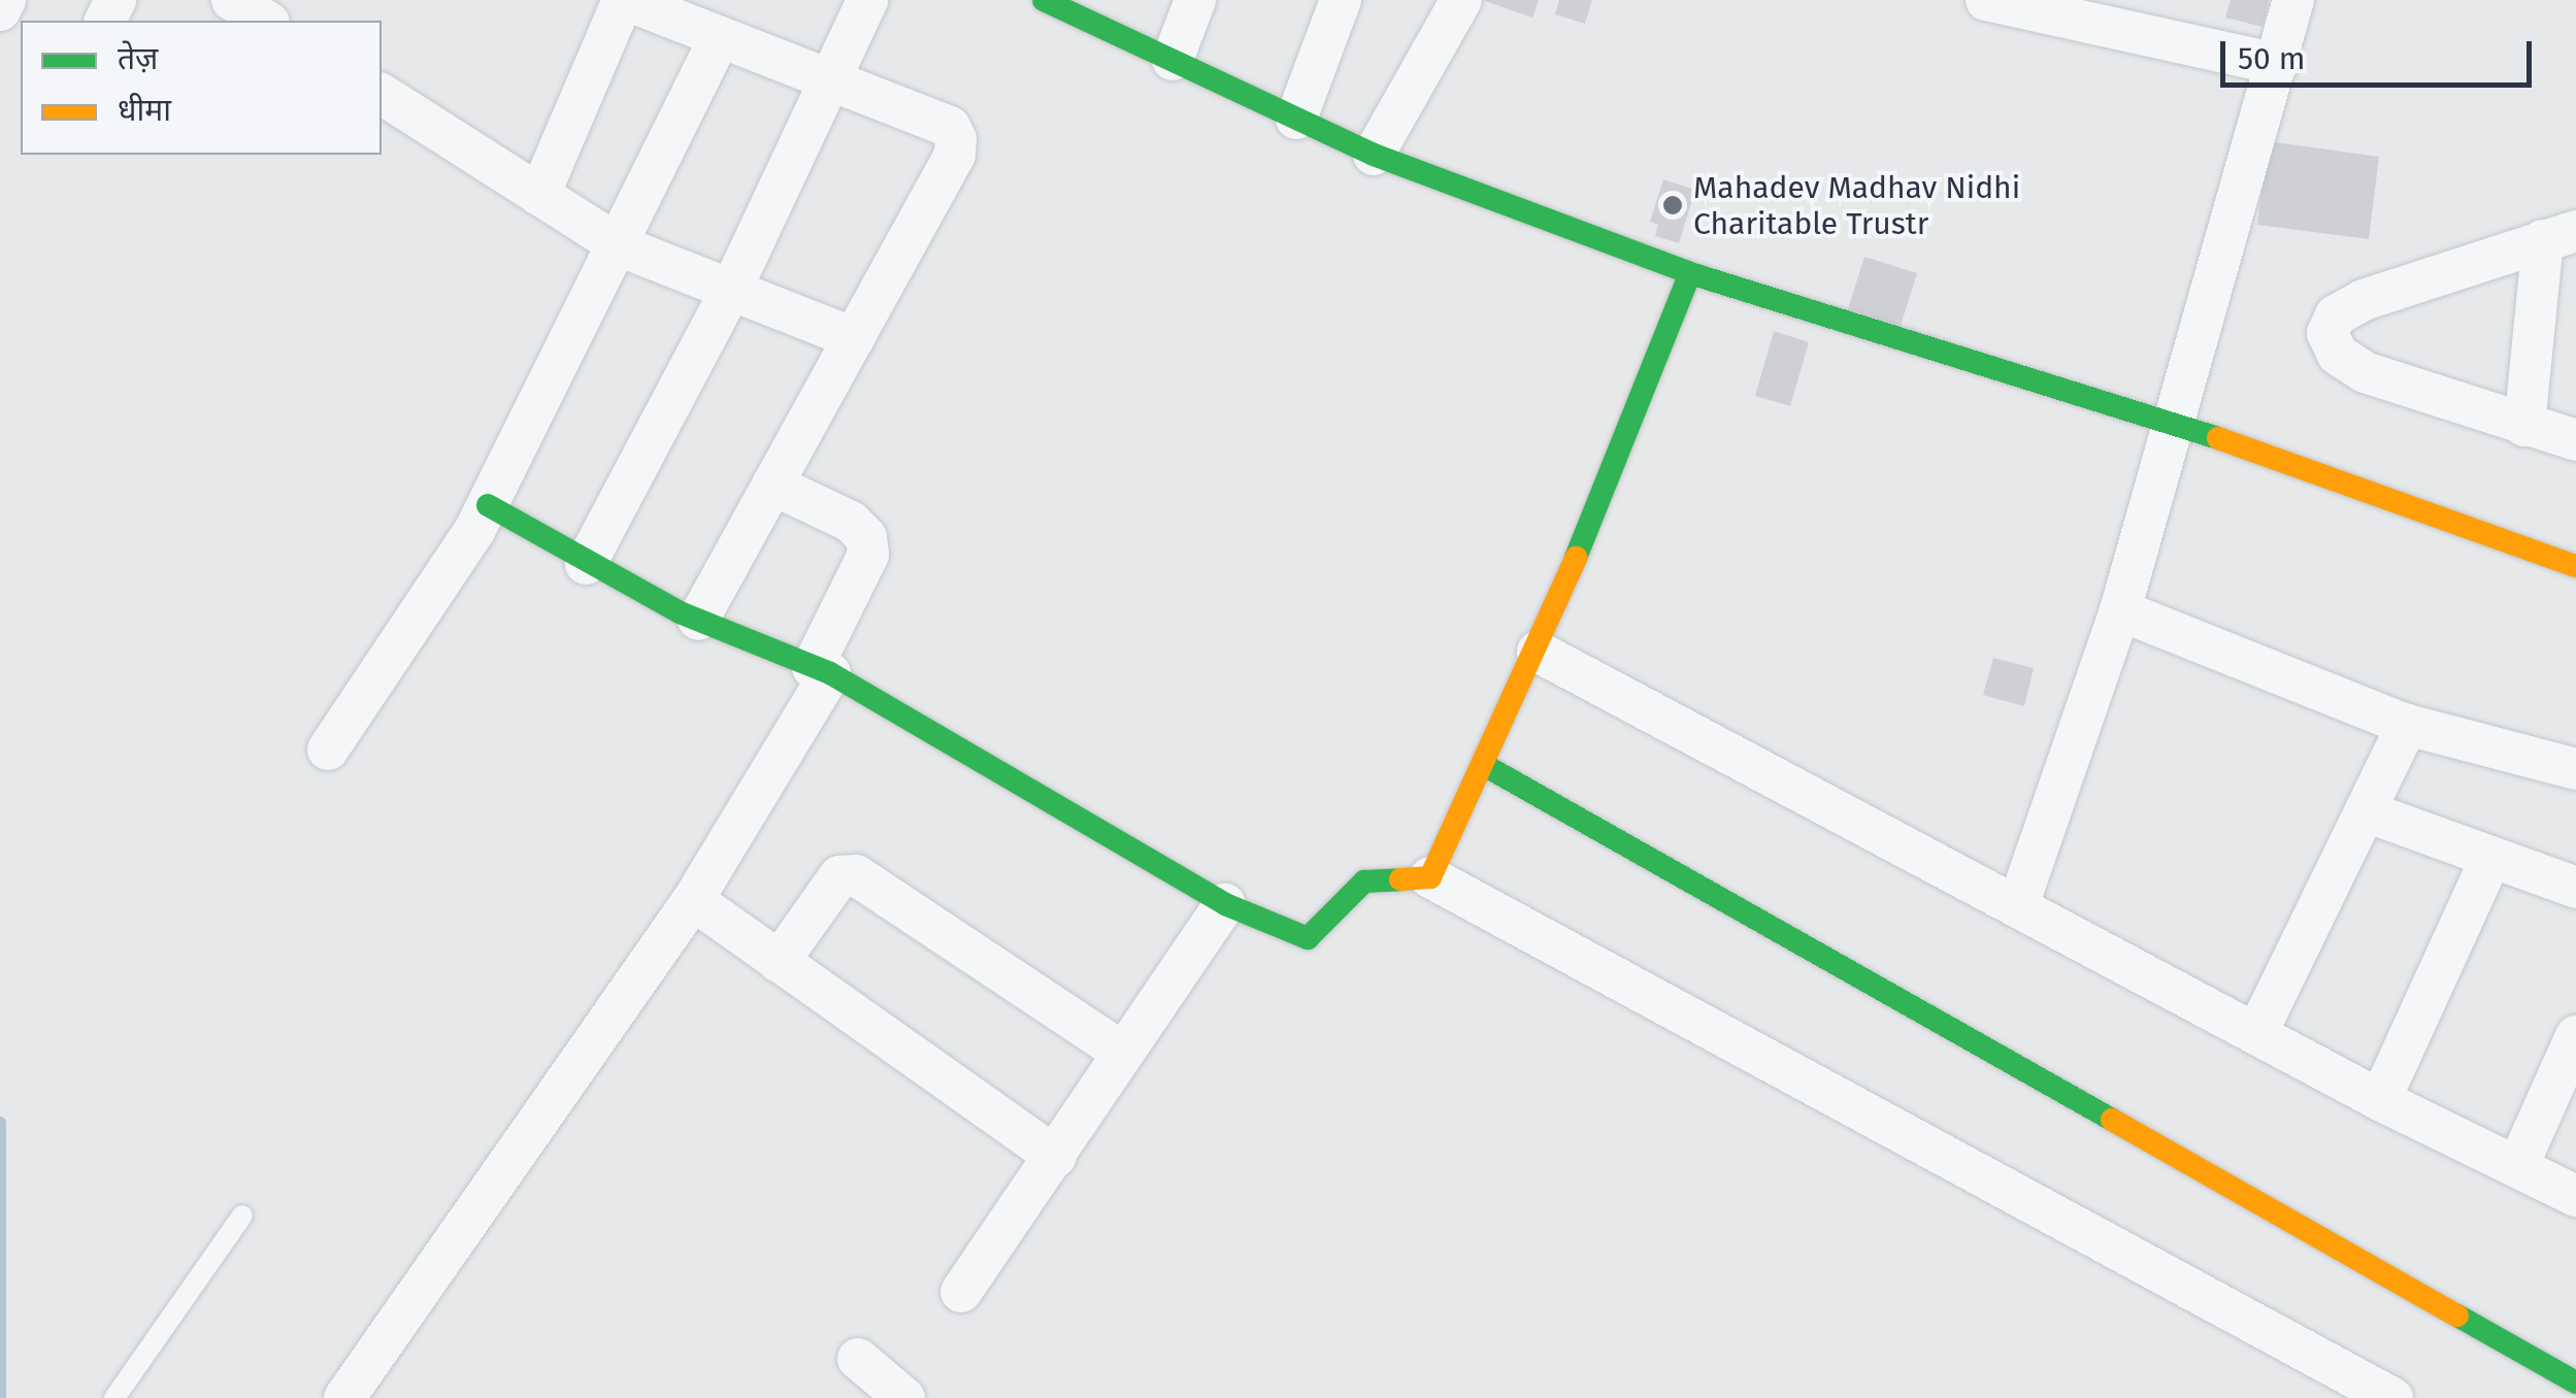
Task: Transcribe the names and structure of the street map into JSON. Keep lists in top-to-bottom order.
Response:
{
  "places": ["Mahadev Madhav Nidhi Charitable Trustr"],
  "legend": ["तेज़", "धीमा"],
  "scale_bar": "50 m"
}
